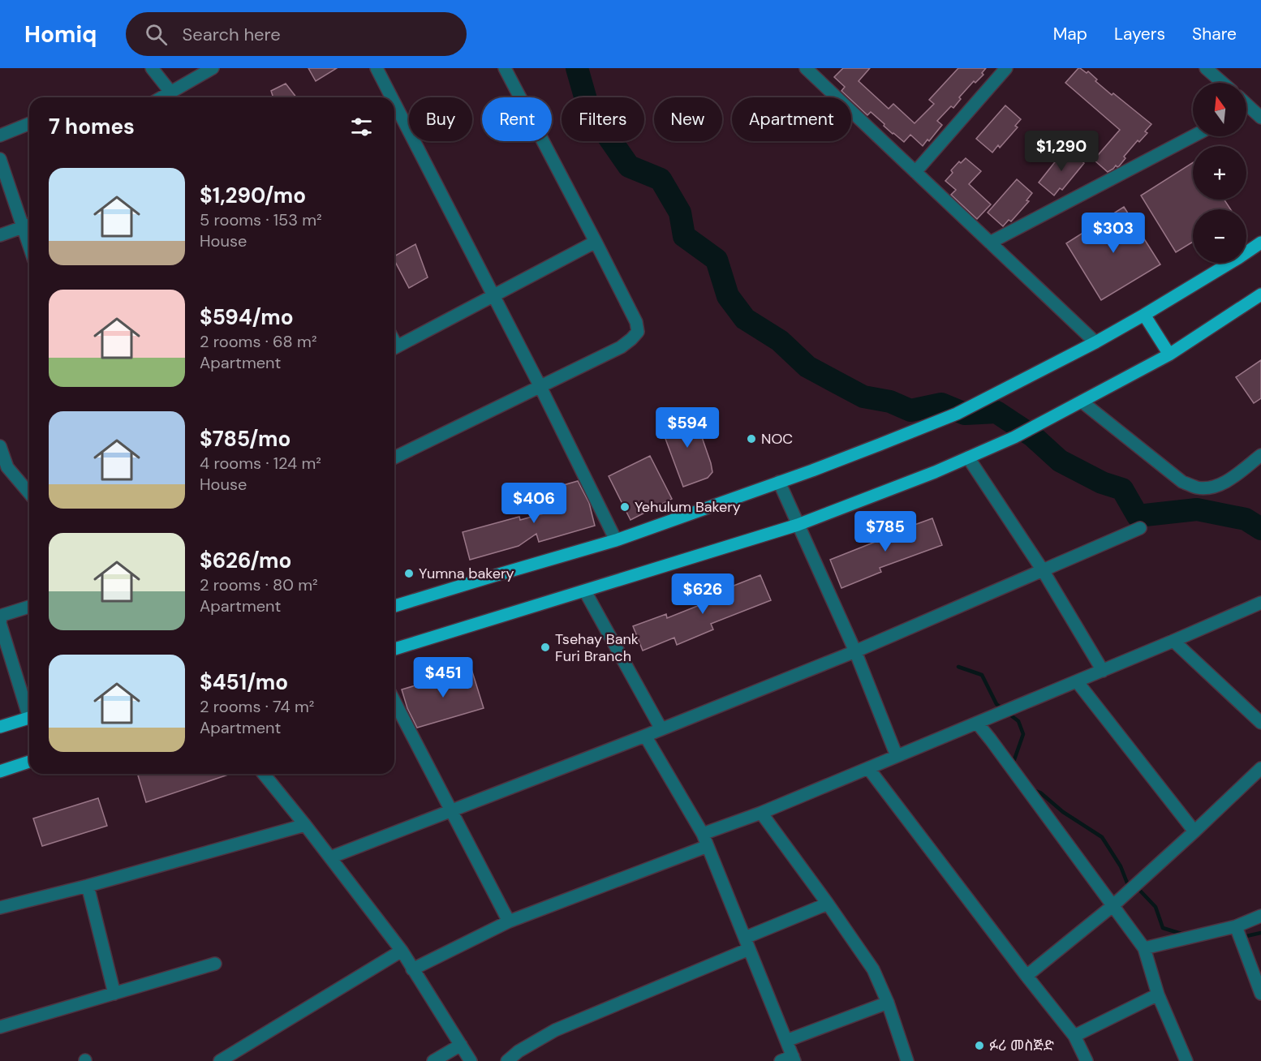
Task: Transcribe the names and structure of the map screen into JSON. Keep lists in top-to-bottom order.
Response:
{
  "places": [
    "NOC",
    "Yehulum Bakery",
    "Yumna bakery",
    "Tsehay Bank Furi Branch",
    "ፉሪ መስጅድ"
  ],
  "north": "top",
  "page": {
    "header": "Homiq",
    "search": "Search here",
    "nav": ["Map", "Layers", "Share"],
    "map_buttons": ["+", "−"],
    "chip": [
      "Buy",
      "Rent",
      "Filters",
      "New",
      "Apartment"
    ],
    "heading": "7 homes",
    "price": [
      "$1,290",
      "$303",
      "$594",
      "$406",
      "$785",
      "$626",
      "$451"
    ],
    "list": [
      {
        "name": "$1,290/mo",
        "note": "5 rooms · 153 m² · House"
      },
      {
        "name": "$594/mo",
        "note": "2 rooms · 68 m² · Apartment"
      },
      {
        "name": "$785/mo",
        "note": "4 rooms · 124 m² · House"
      },
      {
        "name": "$626/mo",
        "note": "2 rooms · 80 m² · Apartment"
      },
      {
        "name": "$451/mo",
        "note": "2 rooms · 74 m² · Apartment"
      }
    ]
  }
}
